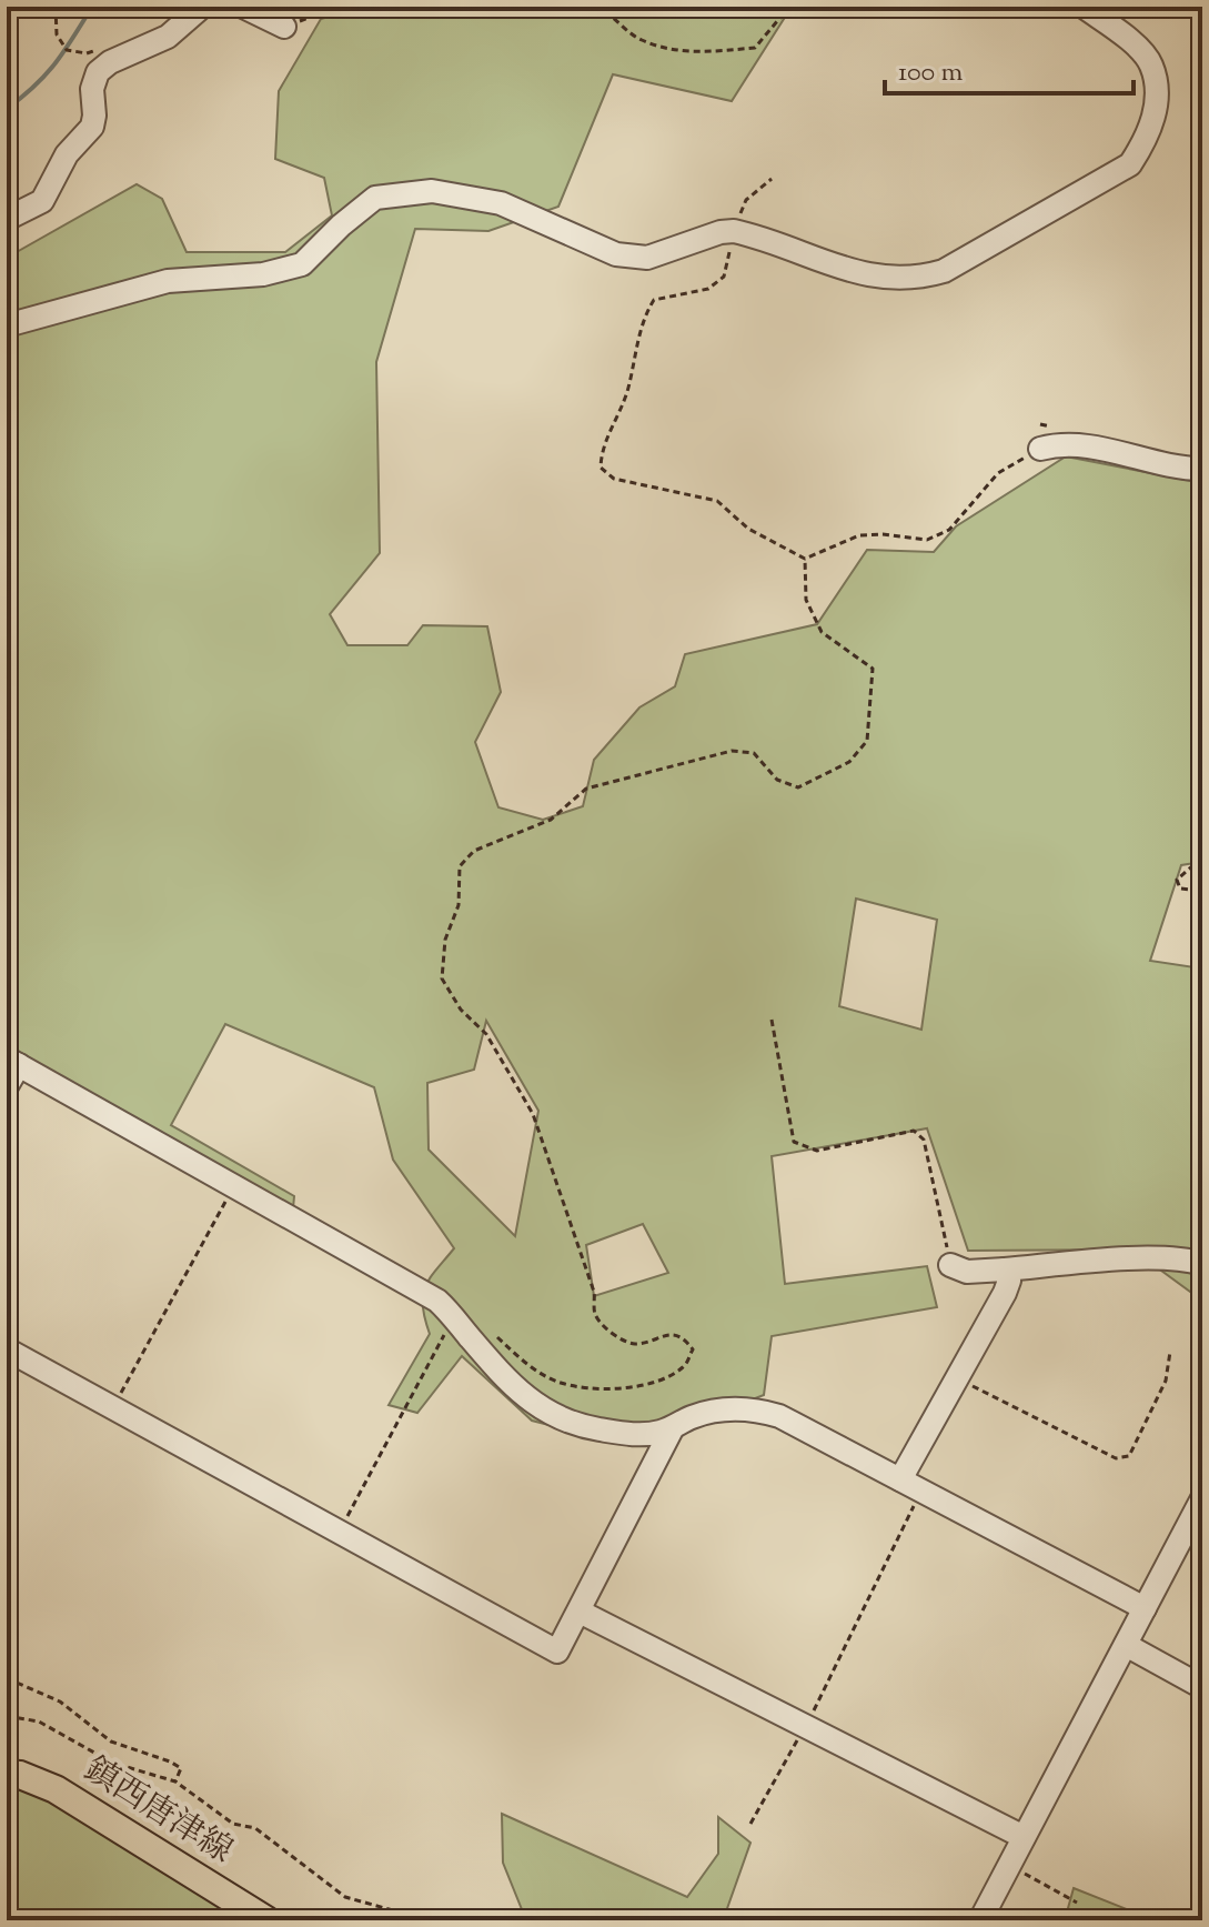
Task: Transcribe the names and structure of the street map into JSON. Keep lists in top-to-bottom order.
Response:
{
  "streets": {
    "main road": ["鎮西唐津線"]
  },
  "scale_bar": "100 m"
}
